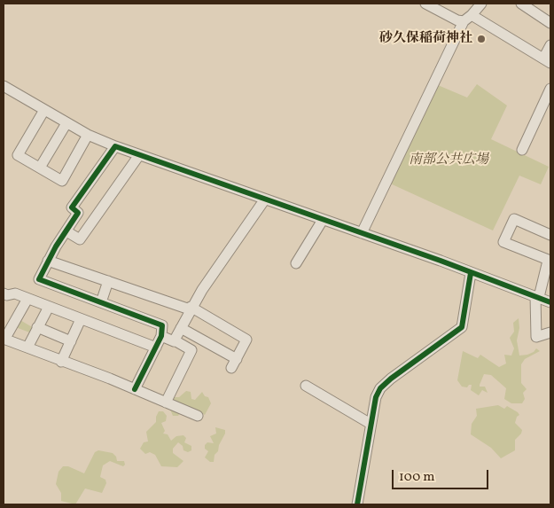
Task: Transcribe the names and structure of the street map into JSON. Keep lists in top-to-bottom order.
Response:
{
  "parks": ["南部公共広場"],
  "places": ["砂久保稲荷神社"],
  "scale_bar": "100 m"
}
